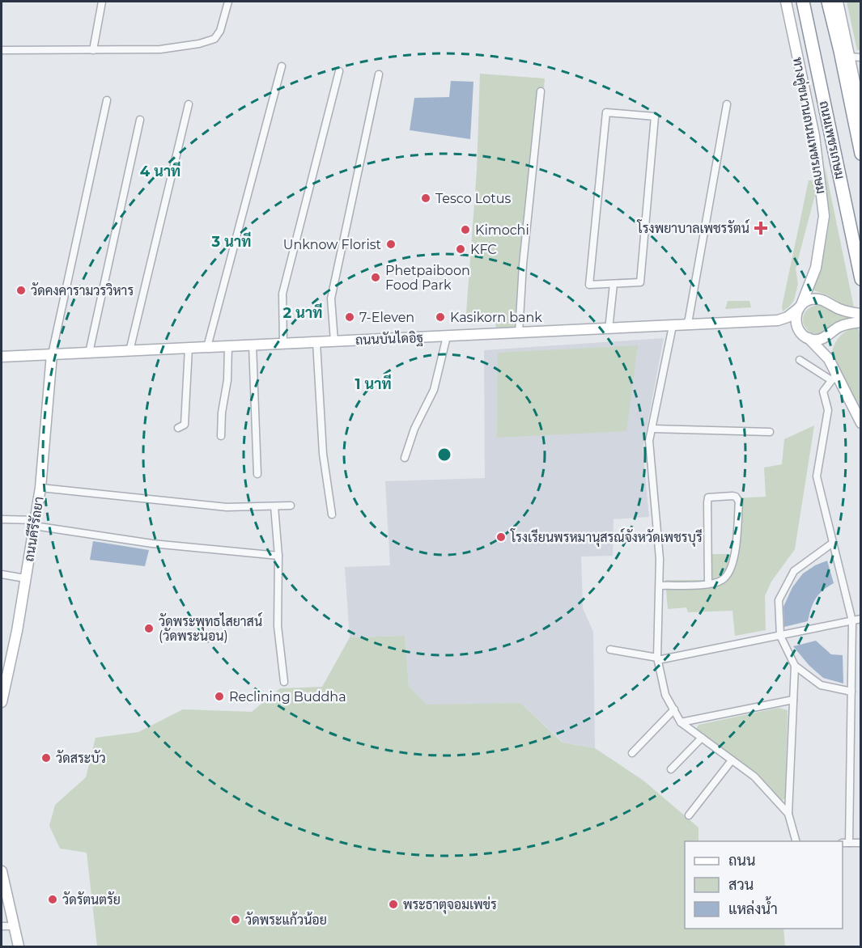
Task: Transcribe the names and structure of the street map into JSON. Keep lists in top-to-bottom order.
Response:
{
  "streets": {
    "highway": ["ถนนเพชรเกษม"],
    "main road": ["ทางคู่ขนานถนนเพชรเกษม", "ถนนบันไดอิฐ", "ถนนคีรีรัถยา"]
  },
  "crossings": [
    ["ทางคู่ขนานถนนเพชรเกษม", "ถนนบันไดอิฐ"],
    ["ถนนบันไดอิฐ", "ถนนคีรีรัถยา"]
  ],
  "places": {
    "other": [
      "Tesco Lotus",
      "Kimochi",
      "Unknow Florist",
      "KFC",
      "Phetpaiboon Food Park",
      "วัดคงคารามวรวิหาร",
      "7-Eleven",
      "Kasikorn bank",
      "โรงเรียนพรหมานุสรณ์จังหวัดเพชรบุรี",
      "วัดพระพุทธไสยาสน์ (วัดพระนอน)",
      "Reclining Buddha",
      "วัดสระบัว",
      "วัดรัตนตรัย",
      "พระธาตุจอมเพข่ร",
      "วัดพระแก้วน้อย"
    ],
    "health": ["โรงพยาบาลเพชรรัตน์"]
  },
  "legend": ["ถนน", "สวน", "แหล่งน้ำ"],
  "rings": [
    "4 นาที",
    "3 นาที",
    "2 นาที",
    "1 นาที"
  ]
}
